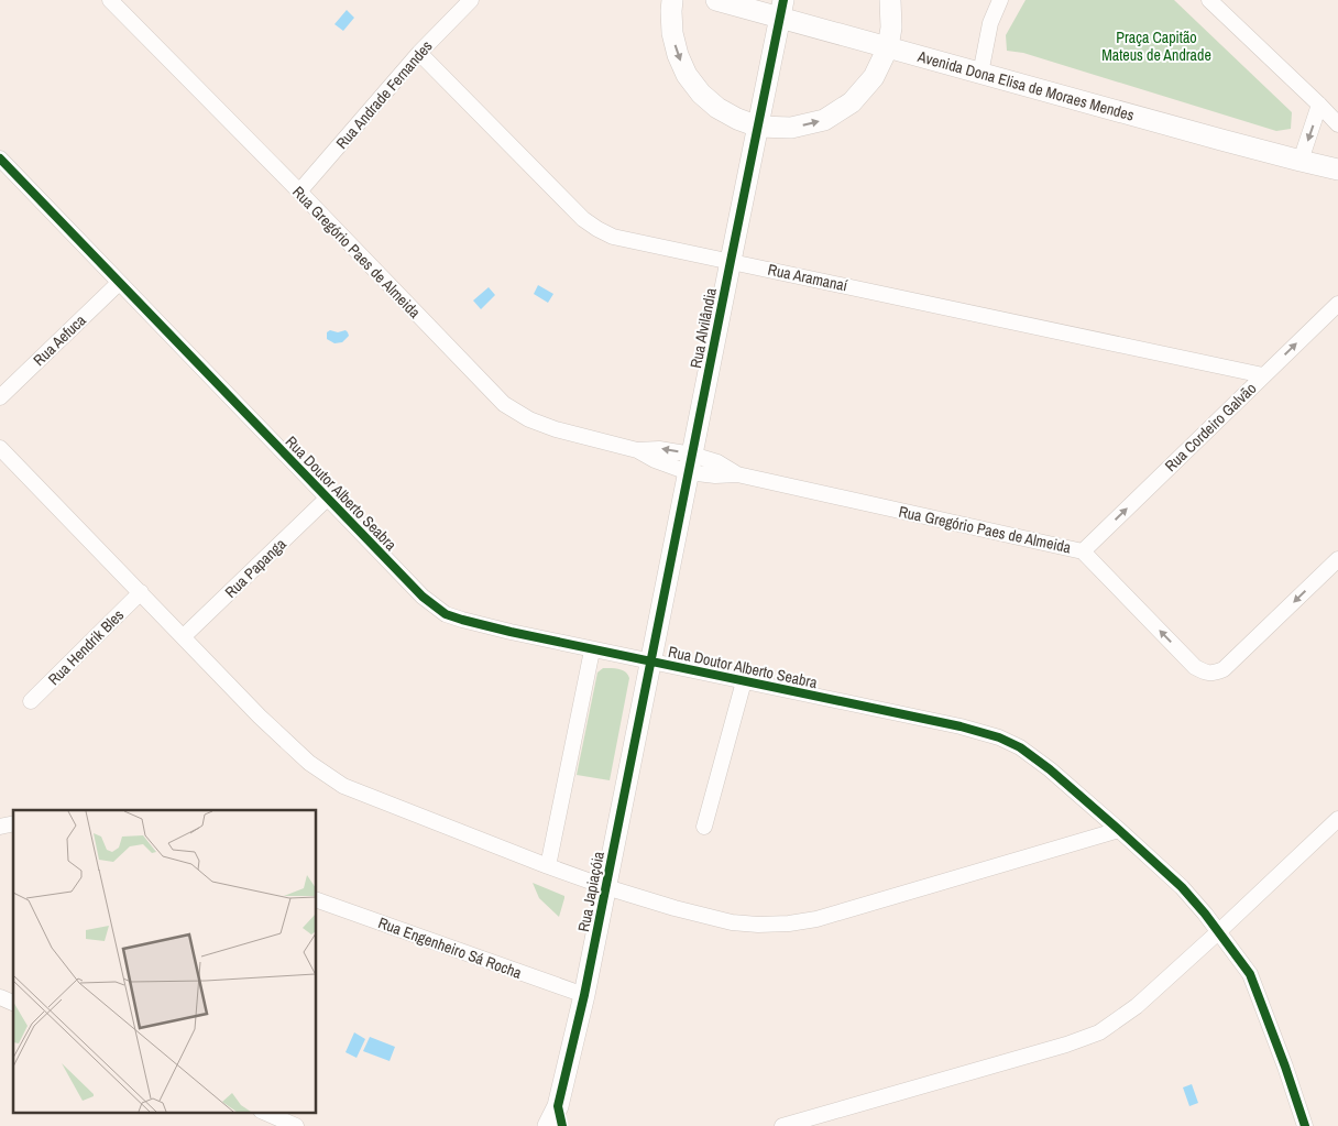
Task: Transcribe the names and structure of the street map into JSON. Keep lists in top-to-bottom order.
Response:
{
  "streets": {
    "street": [
      "Avenida Dona Elisa de Moraes Mendes",
      "Rua Andrade Fernandes",
      "Rua Gregório Paes de Almeida",
      "Rua Aramanaí",
      "Rua Alvilândia",
      "Rua Aefuca",
      "Rua Cordeiro Galvão",
      "Rua Doutor Alberto Seabra",
      "Rua Papanga",
      "Rua Hendrik Bles",
      "Rua Japiaçóia",
      "Rua Engenheiro Sá Rocha"
    ]
  },
  "crossings": [
    ["Avenida Dona Elisa de Moraes Mendes", "Rua Alvilândia"],
    ["Rua Andrade Fernandes", "Rua Gregório Paes de Almeida"],
    ["Rua Andrade Fernandes", "Rua Aramanaí"],
    ["Rua Gregório Paes de Almeida", "Rua Alvilândia"],
    ["Rua Gregório Paes de Almeida", "Rua Cordeiro Galvão"],
    ["Rua Aramanaí", "Rua Alvilândia"],
    ["Rua Aramanaí", "Rua Cordeiro Galvão"],
    ["Rua Alvilândia", "Rua Doutor Alberto Seabra"],
    ["Rua Alvilândia", "Rua Japiaçóia"],
    ["Rua Aefuca", "Rua Doutor Alberto Seabra"],
    ["Rua Doutor Alberto Seabra", "Rua Papanga"],
    ["Rua Doutor Alberto Seabra", "Rua Japiaçóia"],
    ["Rua Japiaçóia", "Rua Engenheiro Sá Rocha"]
  ],
  "one_way": ["Rua Cordeiro Galvão"],
  "parks": ["Praça Capitão Mateus de Andrade"]
}
